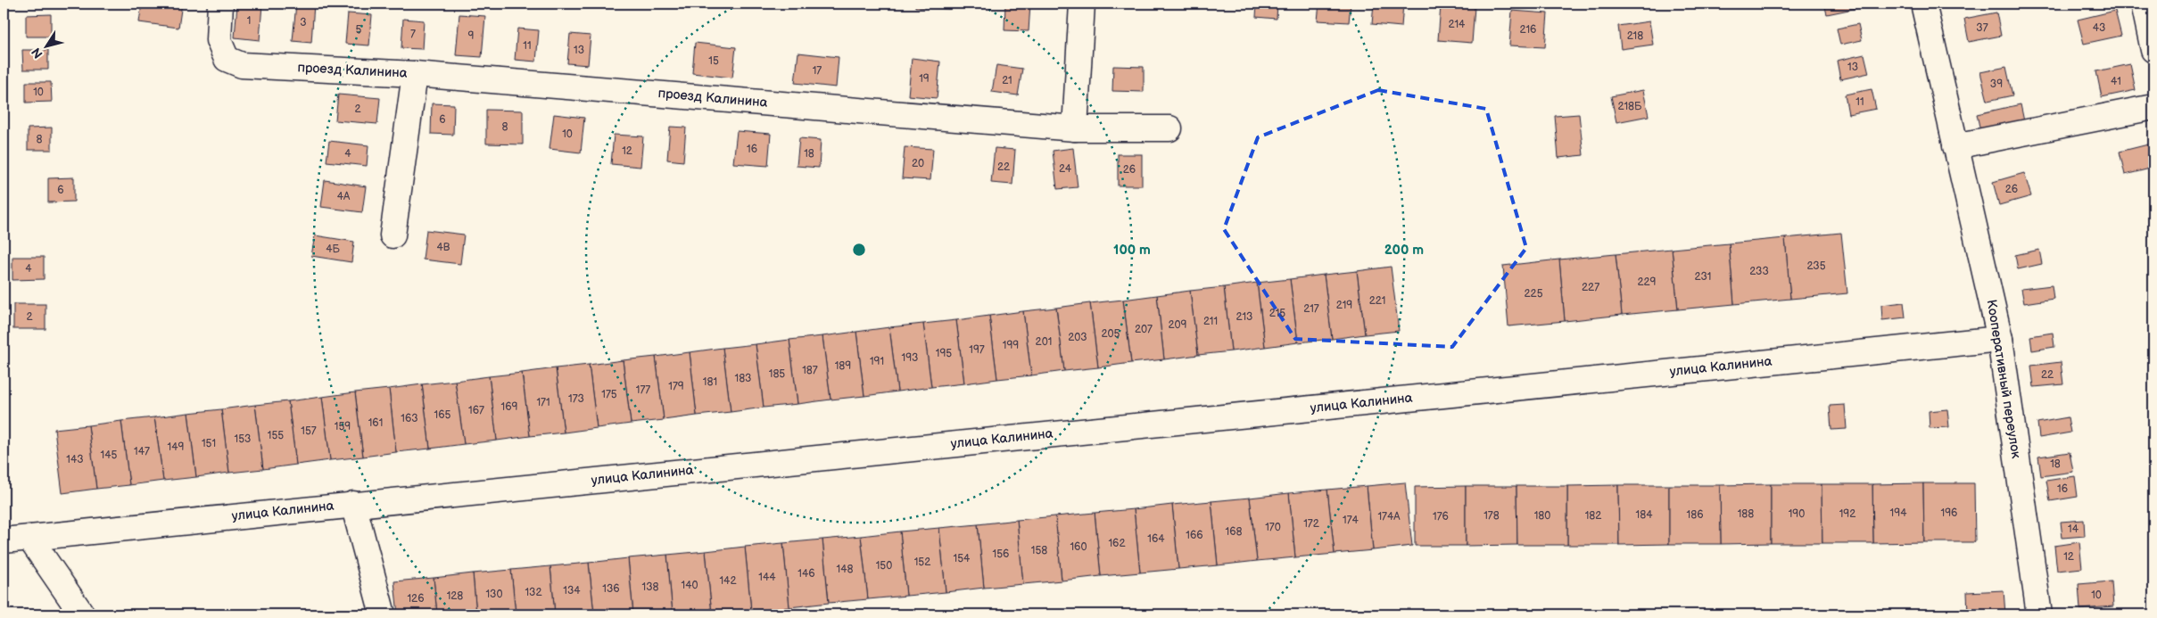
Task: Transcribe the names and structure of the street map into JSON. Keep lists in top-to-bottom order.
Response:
{
  "streets": {
    "street": ["проезд Калинина", "улица Калинина", "Кооперативный переулок"]
  },
  "crossings": [
    ["улица Калинина", "Кооперативный переулок"]
  ],
  "house_numbers": [
    "1",
    "3",
    "214",
    "37",
    "43",
    "5",
    "216",
    "7",
    "9",
    "218",
    "11",
    "13",
    "15",
    "13",
    "17",
    "19",
    "21",
    "41",
    "39",
    "10",
    "11",
    "218Б",
    "2",
    "6",
    "8",
    "10",
    "8",
    "16",
    "12",
    "4",
    "18",
    "20",
    "22",
    "24",
    "26",
    "26",
    "6",
    "4А",
    "4В",
    "4Б",
    "235",
    "4",
    "233",
    "231",
    "229",
    "227",
    "225",
    "221",
    "219",
    "217",
    "215",
    "2",
    "213",
    "211",
    "209",
    "207",
    "205",
    "203",
    "201",
    "199",
    "197",
    "195",
    "193",
    "191",
    "189",
    "187",
    "185",
    "22",
    "183",
    "181",
    "179",
    "177",
    "175",
    "173",
    "171",
    "169",
    "167",
    "165",
    "163",
    "161",
    "159",
    "157",
    "155",
    "153",
    "151",
    "149",
    "147",
    "145",
    "143",
    "18",
    "16",
    "194",
    "196",
    "188",
    "190",
    "192",
    "184",
    "186",
    "178",
    "180",
    "182",
    "174А",
    "176",
    "174",
    "172",
    "170",
    "14",
    "168",
    "166",
    "164",
    "162",
    "160",
    "158",
    "156",
    "12",
    "154",
    "152",
    "150",
    "148",
    "146",
    "144",
    "142",
    "140",
    "138",
    "136",
    "134",
    "132",
    "130",
    "10",
    "128",
    "126"
  ],
  "north": "bottom left",
  "rings": ["100 m", "200 m"]
}
